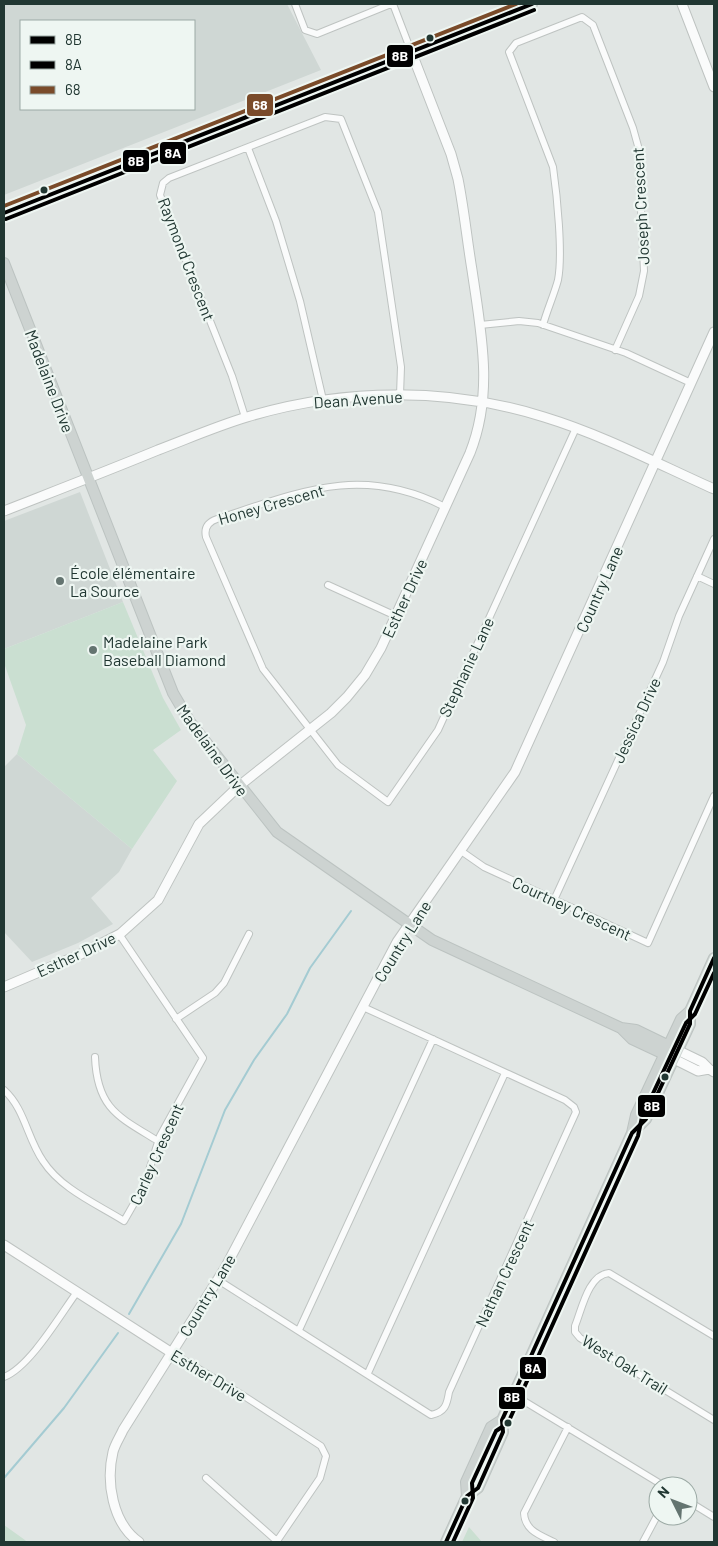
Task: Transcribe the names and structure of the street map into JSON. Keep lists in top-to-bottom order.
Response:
{
  "streets": {
    "main road": ["Madelaine Drive"],
    "street": [
      "Joseph Crescent",
      "Raymond Crescent",
      "Dean Avenue",
      "Honey Crescent",
      "Country Lane",
      "Esther Drive",
      "Stephanie Lane",
      "Jessica Drive",
      "Courtney Crescent",
      "Carley Crescent",
      "Nathan Crescent",
      "West Oak Trail"
    ]
  },
  "crossings": [
    ["Raymond Crescent", "Dean Avenue"],
    ["Madelaine Drive", "Dean Avenue"],
    ["Madelaine Drive", "Country Lane"],
    ["Madelaine Drive", "Esther Drive"],
    ["Dean Avenue", "Country Lane"],
    ["Dean Avenue", "Esther Drive"],
    ["Dean Avenue", "Stephanie Lane"],
    ["Honey Crescent", "Esther Drive"],
    ["Honey Crescent", "Stephanie Lane"],
    ["Country Lane", "Esther Drive"],
    ["Country Lane", "Courtney Crescent"],
    ["Country Lane", "Nathan Crescent"],
    ["Esther Drive", "Stephanie Lane"],
    ["Esther Drive", "Carley Crescent"],
    ["Jessica Drive", "Courtney Crescent"]
  ],
  "places": ["École élémentaire La Source", "Madelaine Park Baseball Diamond"],
  "lines": ["transit line 8B", "transit line 68", "transit line 8A"],
  "legend": ["8B", "8A", "68"],
  "north": "top left"
}
